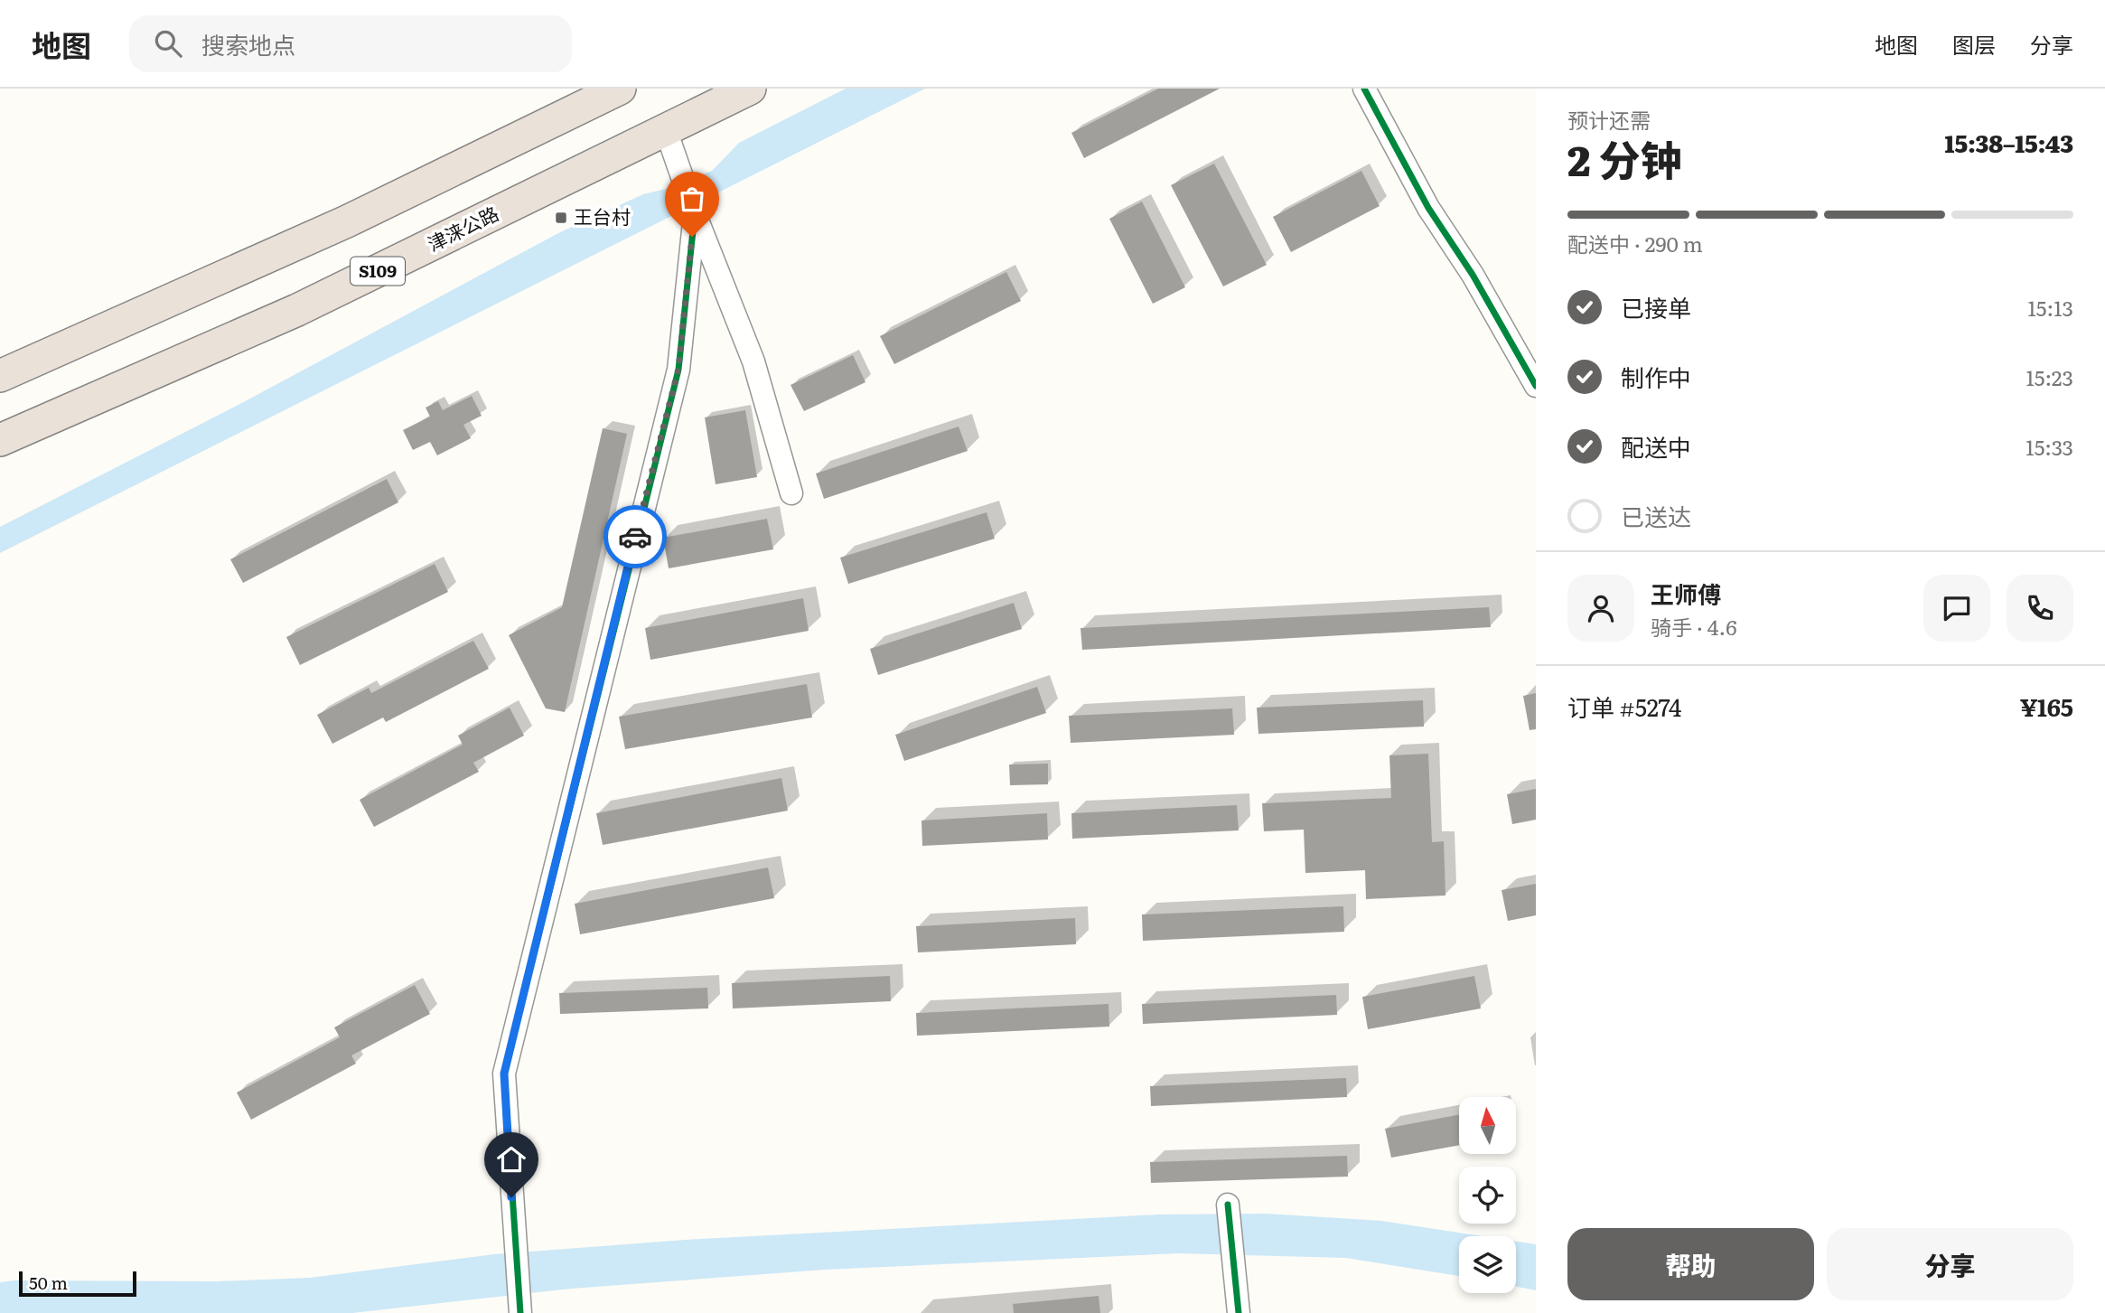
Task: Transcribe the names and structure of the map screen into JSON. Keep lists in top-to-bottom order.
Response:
{
  "streets": {
    "highway": ["津涞公路", "S109"]
  },
  "places": {
    "transit": ["王台村"]
  },
  "scale_bar": "50 m",
  "north": "top",
  "page": {
    "header": "地图",
    "search": "搜索地点",
    "nav": ["地图", "图层", "分享"],
    "heading": ["2 分钟", "预计还需", "15:38–15:43"],
    "panel": [
      "王师傅",
      "骑手 · 4.6",
      "订单 #5274",
      "¥165"
    ],
    "bar": "配送中 · 290 m",
    "list": [
      ["已接单", "15:13"],
      ["制作中", "15:23"],
      ["配送中", "15:33"],
      "已送达"
    ],
    "buttons": ["帮助", "分享"],
    "scale": "50 m"
  }
}
